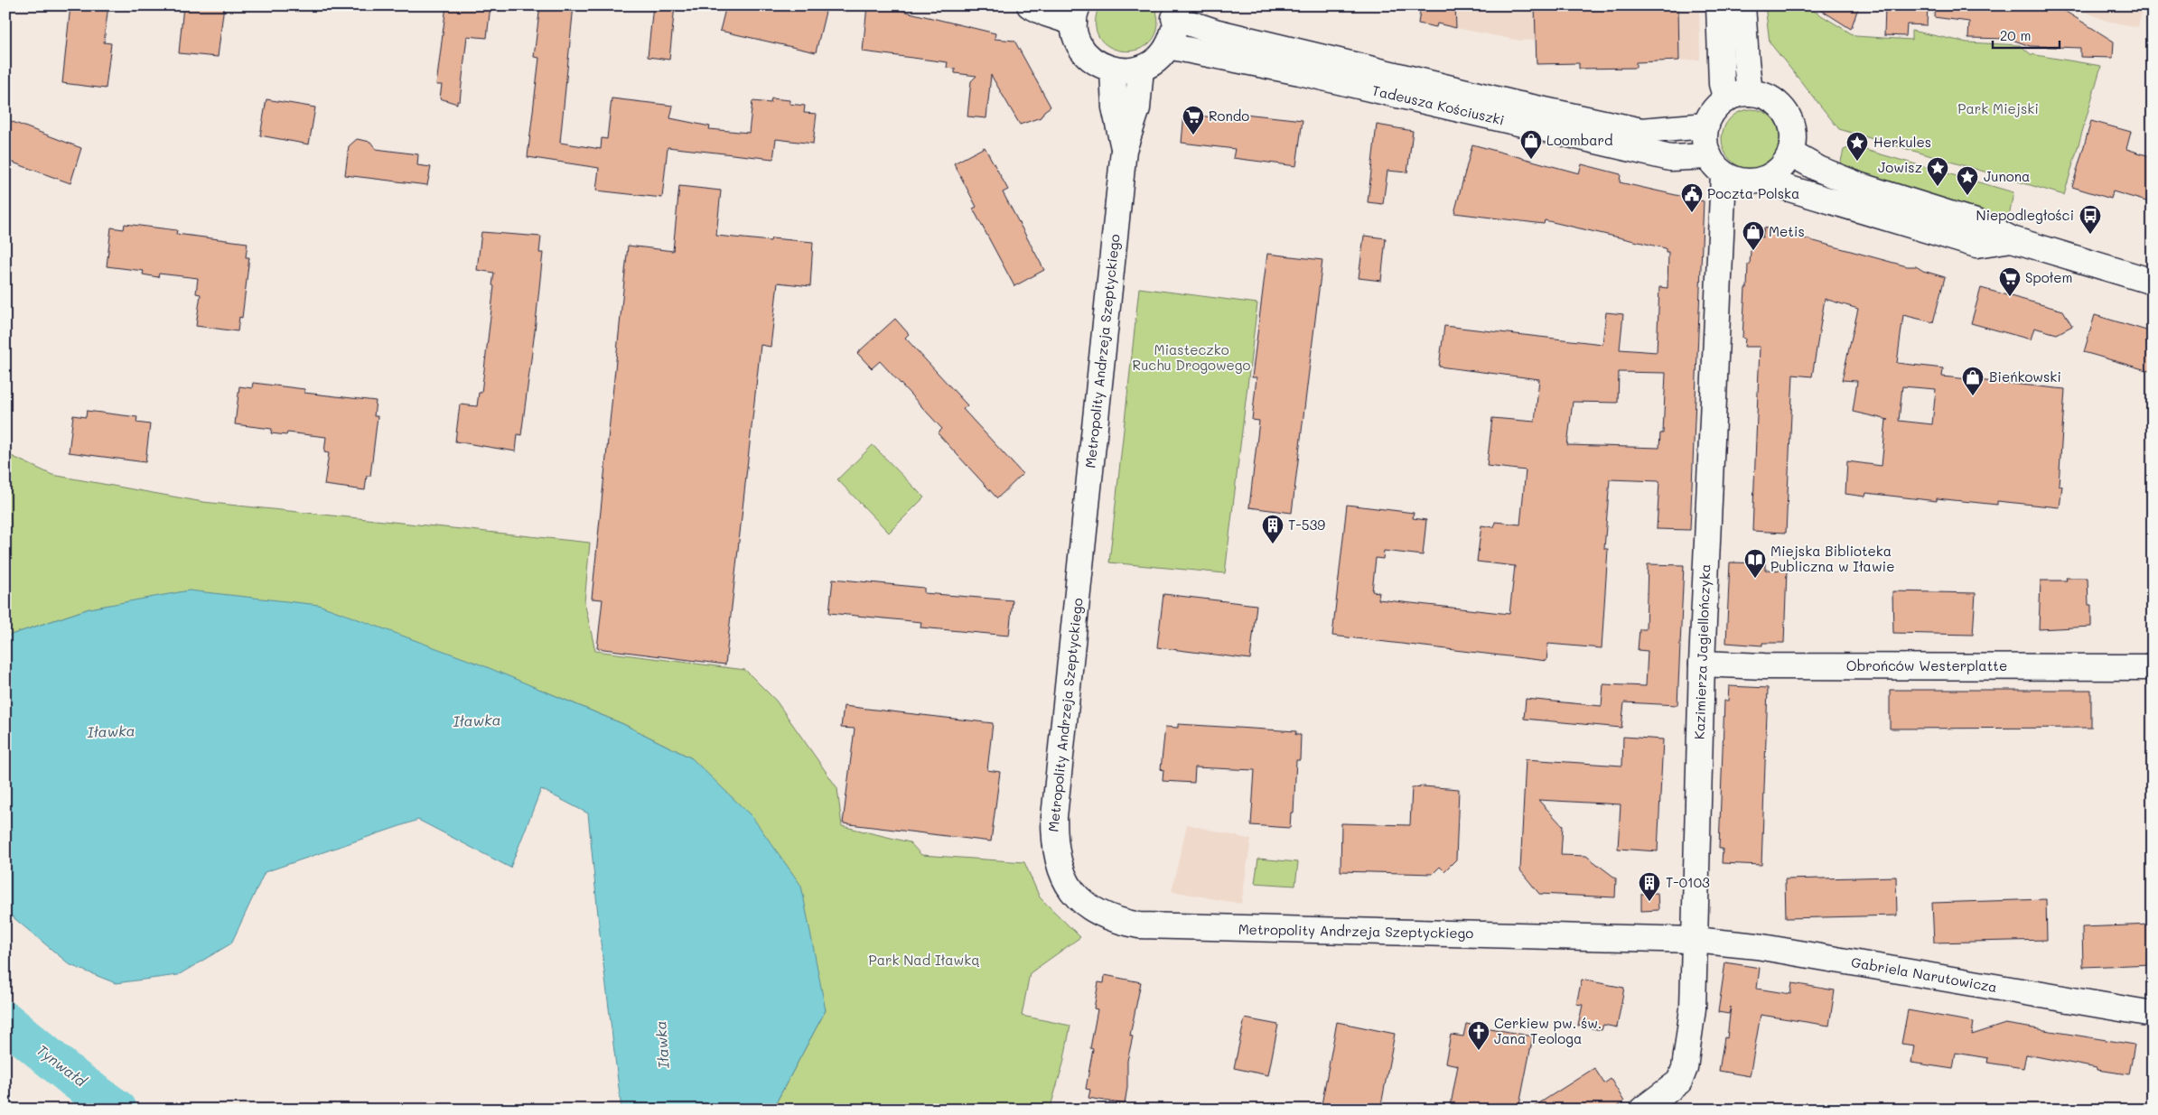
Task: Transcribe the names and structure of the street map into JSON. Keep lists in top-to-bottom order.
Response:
{
  "streets": {
    "street": [
      "Tadeusza Kościuszki",
      "Metropolity Andrzeja Szeptyckiego",
      "Kazimierza Jagiellończyka",
      "Obrońców Westerplatte",
      "Gabriela Narutowicza"
    ]
  },
  "crossings": [
    ["Tadeusza Kościuszki", "Kazimierza Jagiellończyka"],
    ["Metropolity Andrzeja Szeptyckiego", "Kazimierza Jagiellończyka"],
    ["Metropolity Andrzeja Szeptyckiego", "Gabriela Narutowicza"],
    ["Kazimierza Jagiellończyka", "Obrońców Westerplatte"],
    ["Kazimierza Jagiellończyka", "Gabriela Narutowicza"]
  ],
  "water": ["Iławka", "Tynwałd"],
  "parks": ["Park Miejski", "Miasteczko Ruchu Drogowego", "Park Nad Iławką"],
  "places": {
    "supermarket": ["Rondo", "Społem"],
    "shop": ["Loombard", "Metis", "Bieńkowski"],
    "place": ["Herkules", "Jowisz", "Junona"],
    "public building": ["Poczta Polska"],
    "bus stop": ["Niepodległości"],
    "building": ["T-539", "T-0103"],
    "library": ["Miejska Biblioteka Publiczna w Iławie"],
    "church": ["Cerkiew pw. św. Jana Teologa"]
  },
  "scale_bar": "20 m"
}
